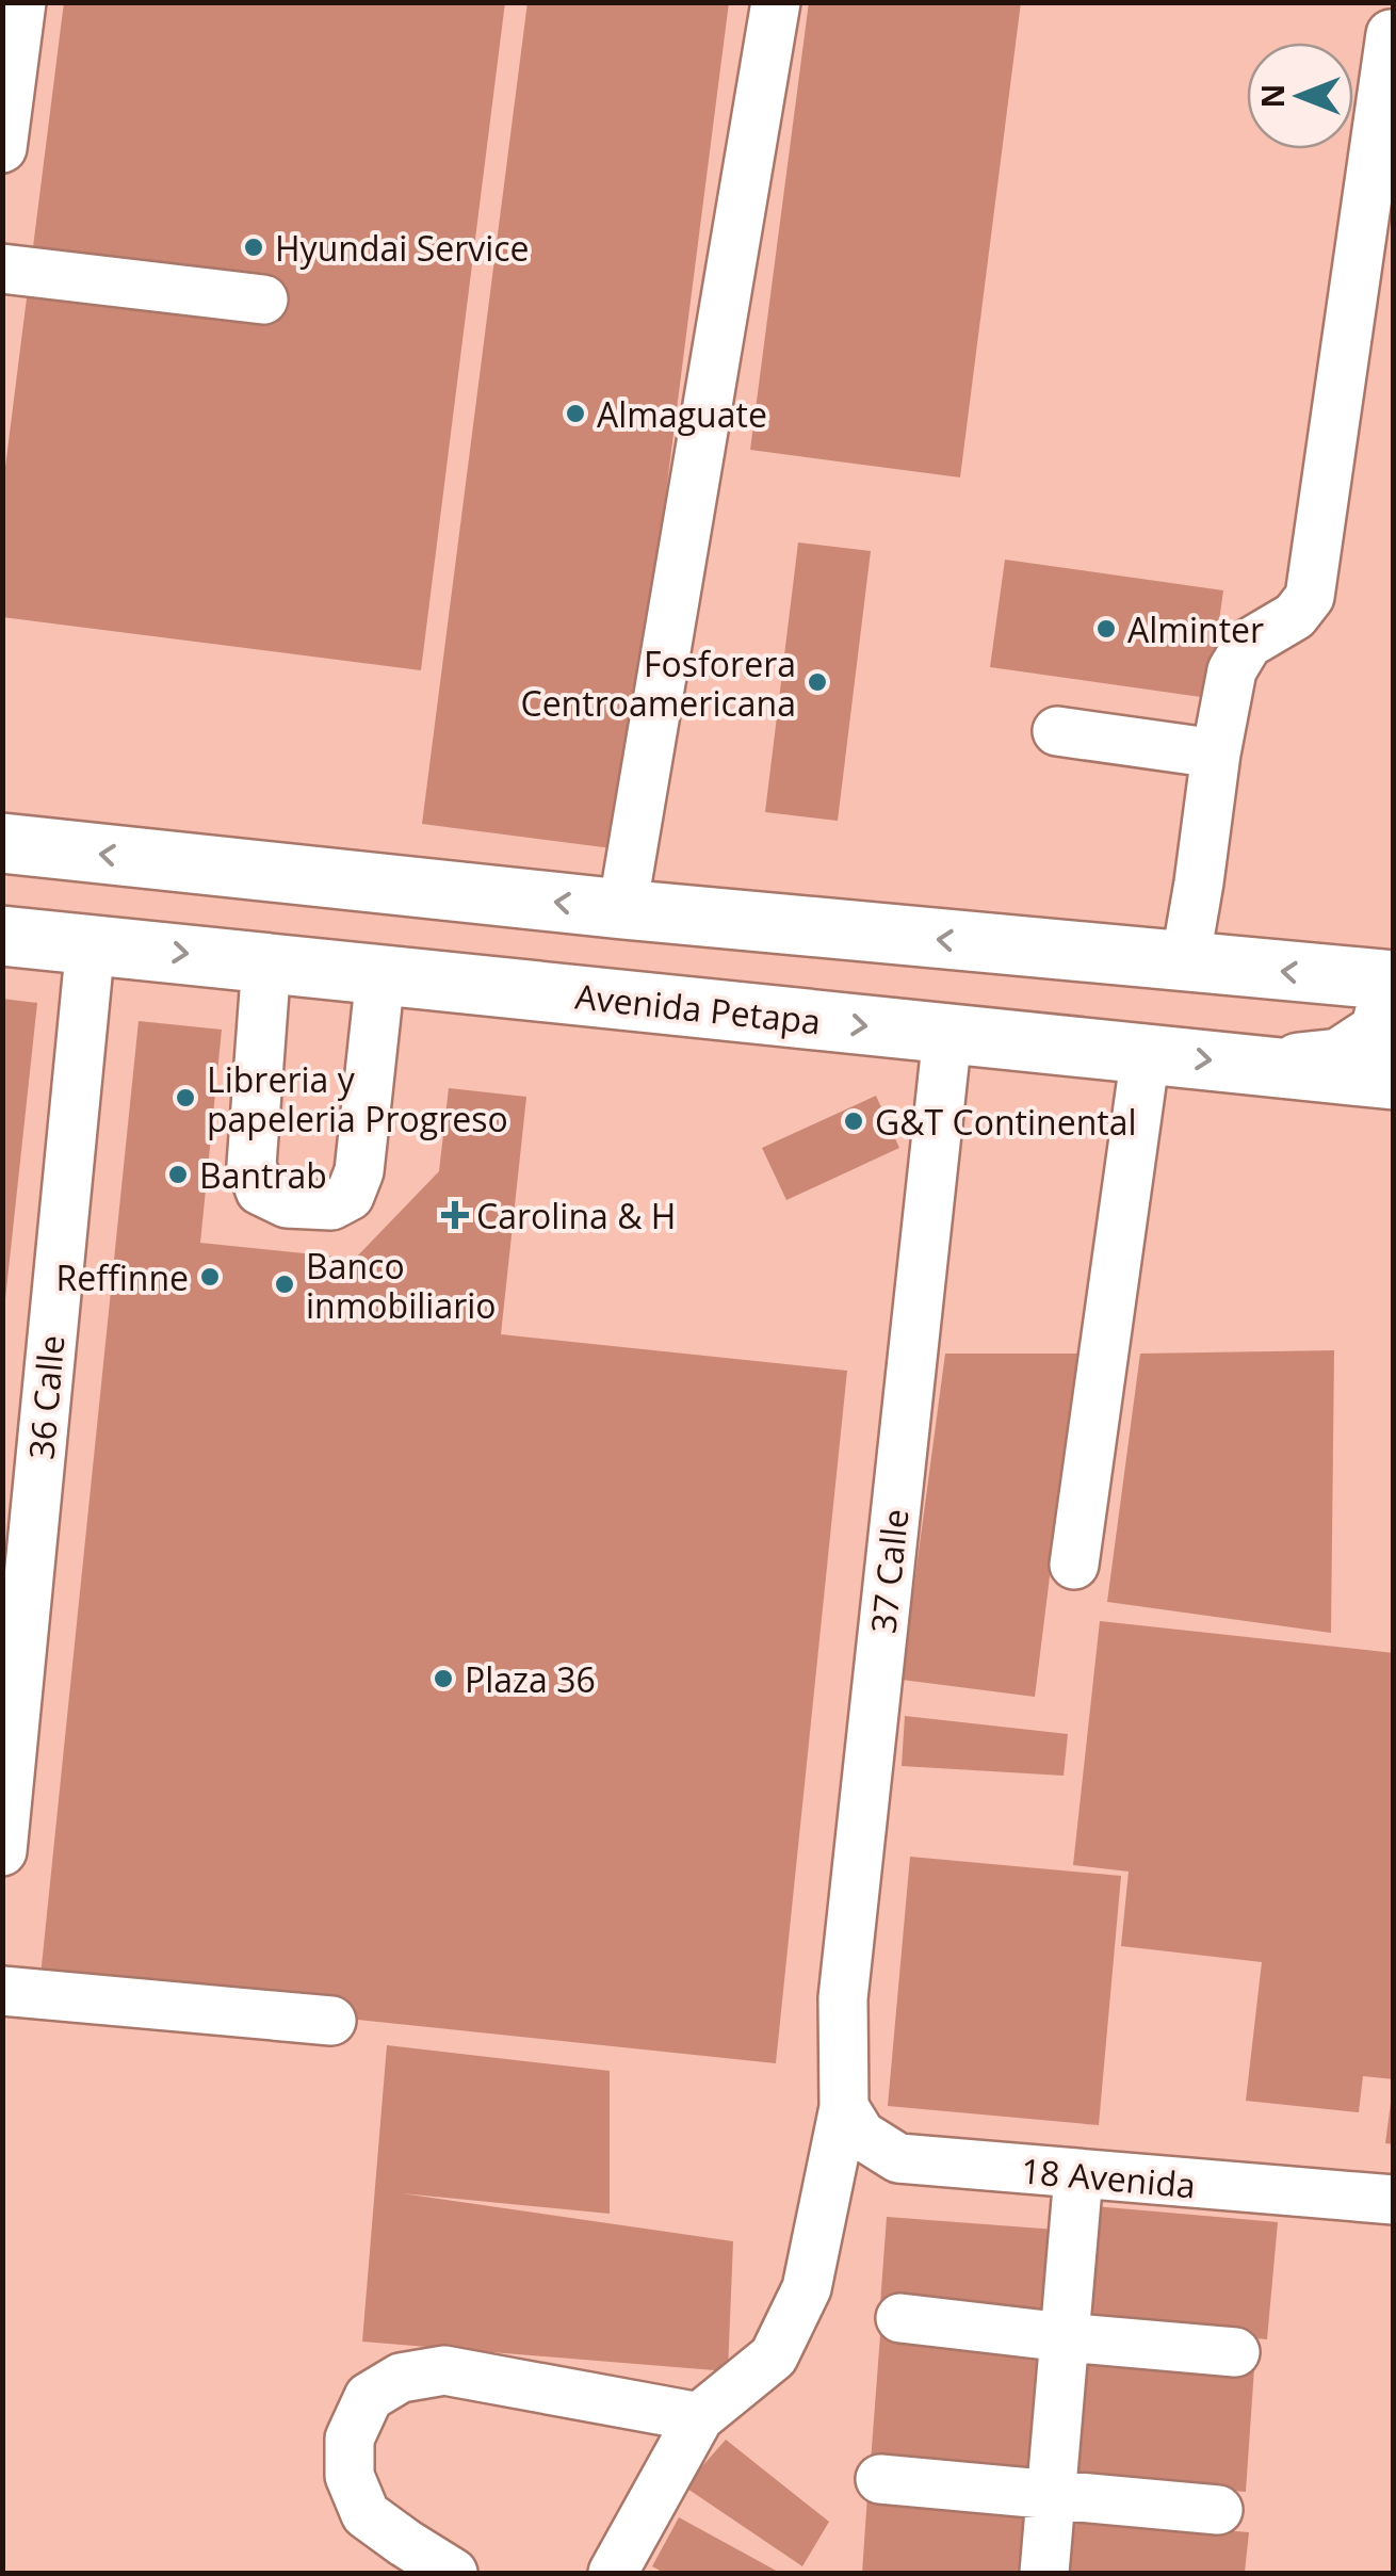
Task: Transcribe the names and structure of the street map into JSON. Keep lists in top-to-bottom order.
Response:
{
  "streets": {
    "main road": ["Avenida Petapa"],
    "street": ["36 Calle", "37 Calle", "18 Avenida"]
  },
  "crossings": [
    ["Avenida Petapa", "36 Calle"],
    ["Avenida Petapa", "37 Calle"],
    ["37 Calle", "18 Avenida"]
  ],
  "places": {
    "other": [
      "Hyundai Service",
      "Almaguate",
      "Alminter",
      "Fosforera Centroamericana",
      "Libreria y papeleria Progreso",
      "G&T Continental",
      "Bantrab",
      "Reffinne",
      "Banco inmobiliario",
      "Plaza 36"
    ],
    "health": ["Carolina & H"]
  },
  "north": "left"
}
